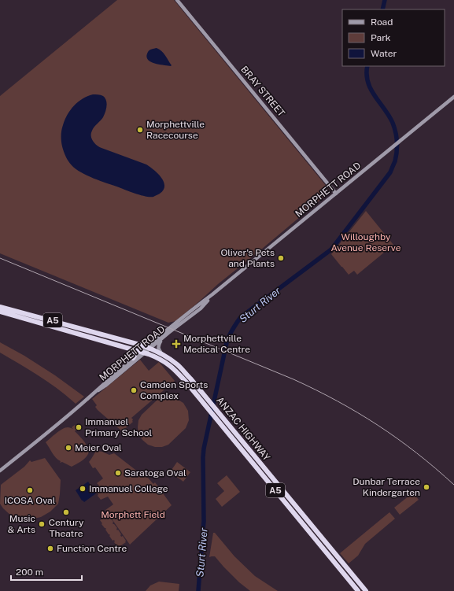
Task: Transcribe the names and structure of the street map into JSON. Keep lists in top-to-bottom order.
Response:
{
  "streets": {
    "highway": ["A5", "ANZAC HIGHWAY"],
    "street": ["BRAY STREET", "MORPHETT ROAD"]
  },
  "crossings": [
    ["BRAY STREET", "MORPHETT ROAD"],
    ["MORPHETT ROAD", "ANZAC HIGHWAY"]
  ],
  "water": ["Sturt River"],
  "parks": ["Willoughby Avenue Reserve", "Morphett Field"],
  "places": {
    "other": [
      "Morphettville Racecourse",
      "Oliver's Pets and Plants",
      "Camden Sports Complex",
      "Immanuel Primary School",
      "Meier Oval",
      "Saratoga Oval",
      "Dunbar Terrace Kindergarten",
      "Immanuel College",
      "ICOSA Oval",
      "Century Theatre",
      "Music & Arts",
      "Function Centre"
    ],
    "health": ["Morphettville Medical Centre"]
  },
  "legend": ["Road", "Park", "Water"],
  "scale_bar": "200 m"
}
